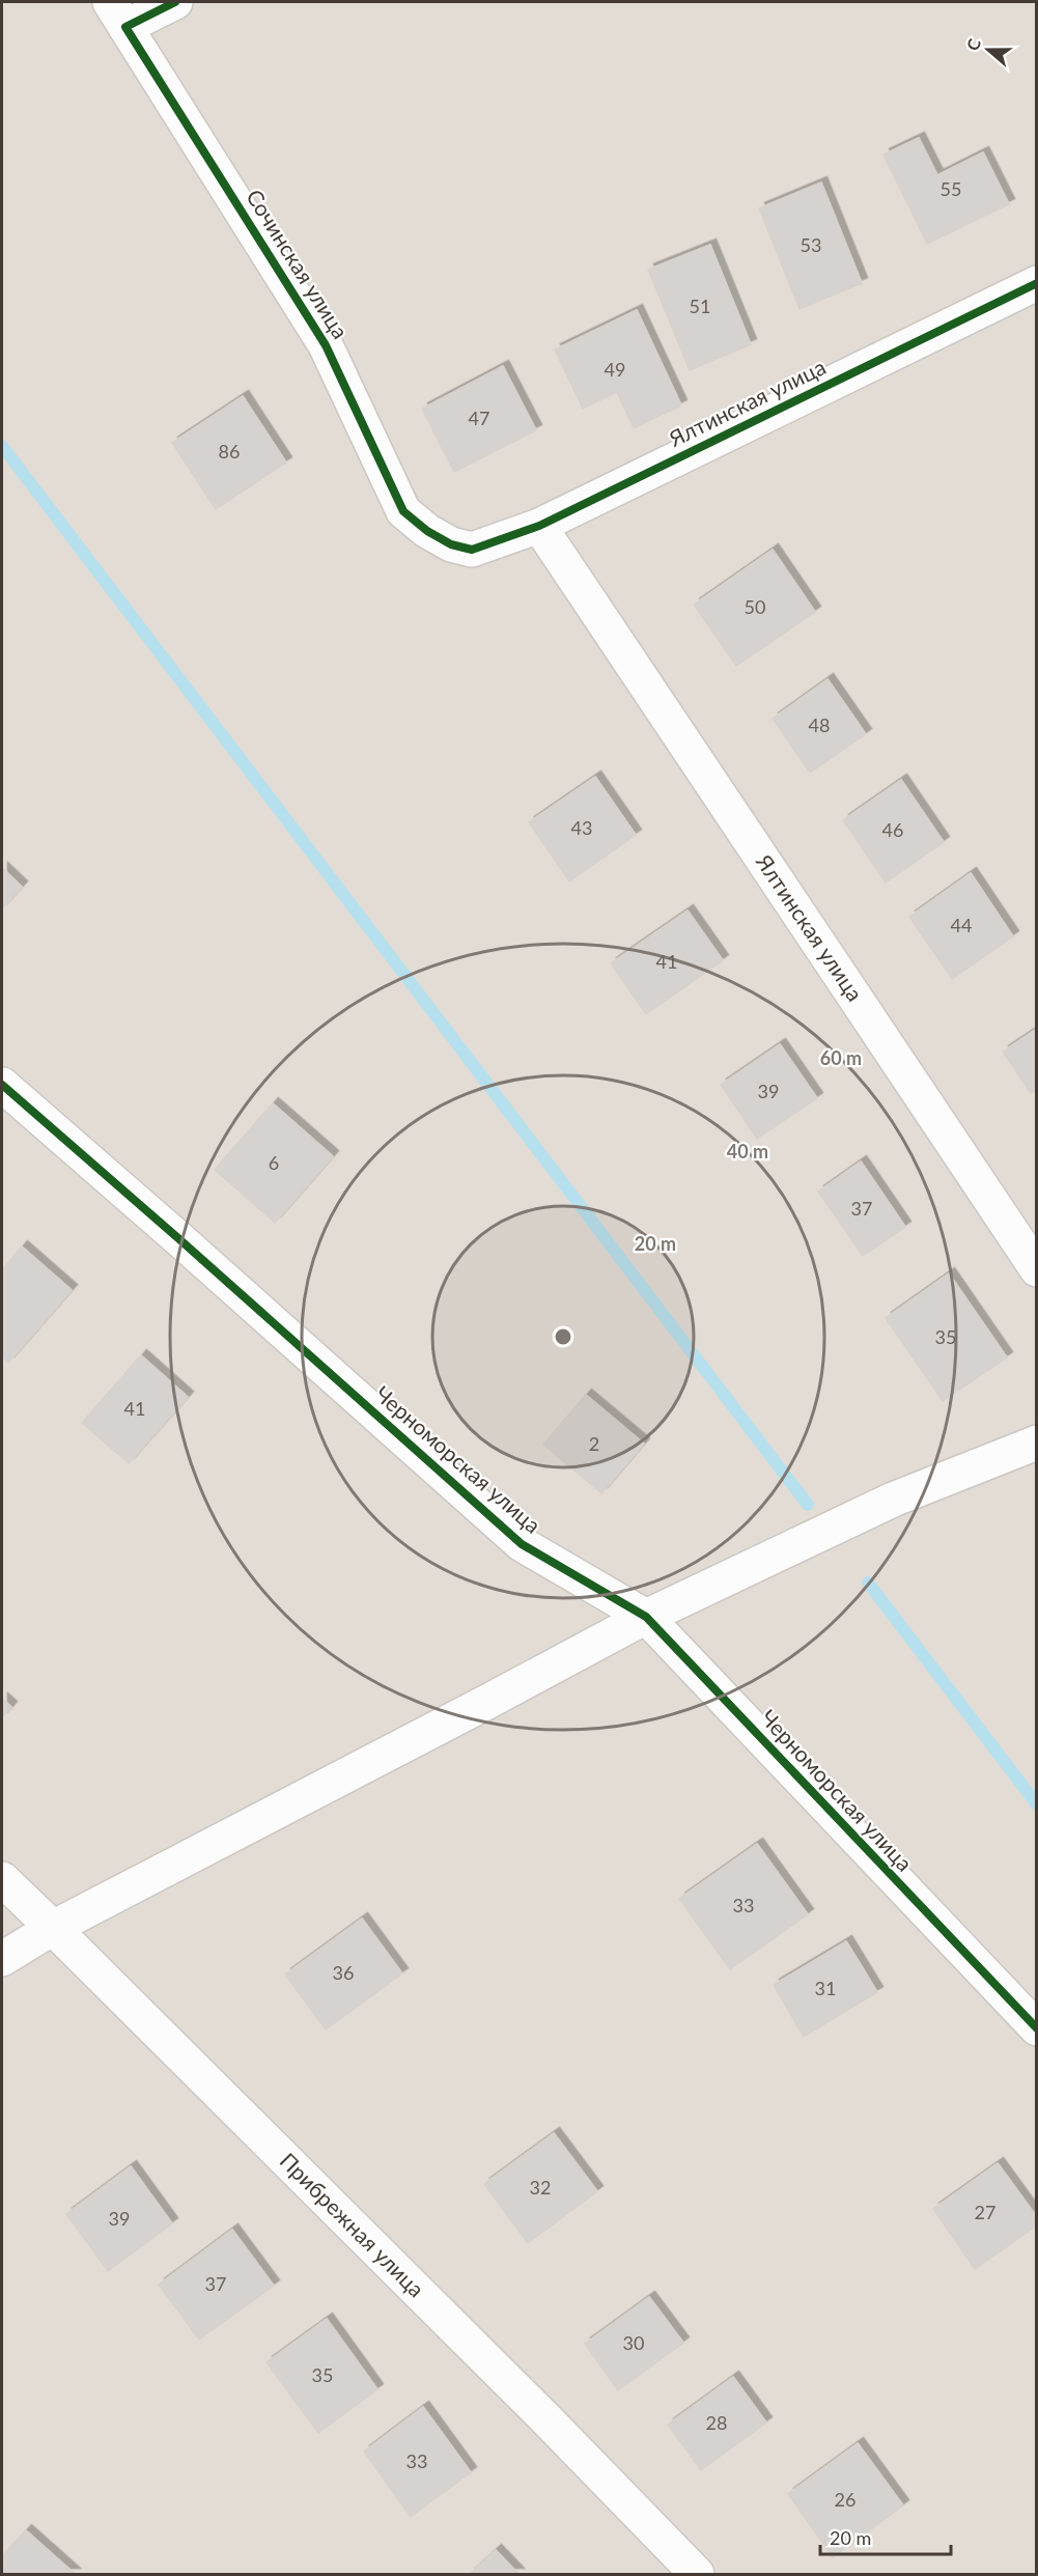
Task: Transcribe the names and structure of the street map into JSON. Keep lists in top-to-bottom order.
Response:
{
  "streets": {
    "street": [
      "Сочинская улица",
      "Ялтинская улица",
      "Черноморская улица",
      "Прибрежная улица"
    ]
  },
  "crossings": [
    ["Сочинская улица", "Ялтинская улица"]
  ],
  "house_numbers": [
    "55",
    "53",
    "51",
    "49",
    "47",
    "86",
    "50",
    "48",
    "43",
    "46",
    "44",
    "41",
    "39",
    "6",
    "37",
    "35",
    "41",
    "2",
    "33",
    "36",
    "31",
    "32",
    "27",
    "39",
    "37",
    "30",
    "35",
    "28",
    "33",
    "26"
  ],
  "scale_bar": "20 m",
  "north": "left",
  "rings": ["60 m", "40 m", "20 m"]
}
